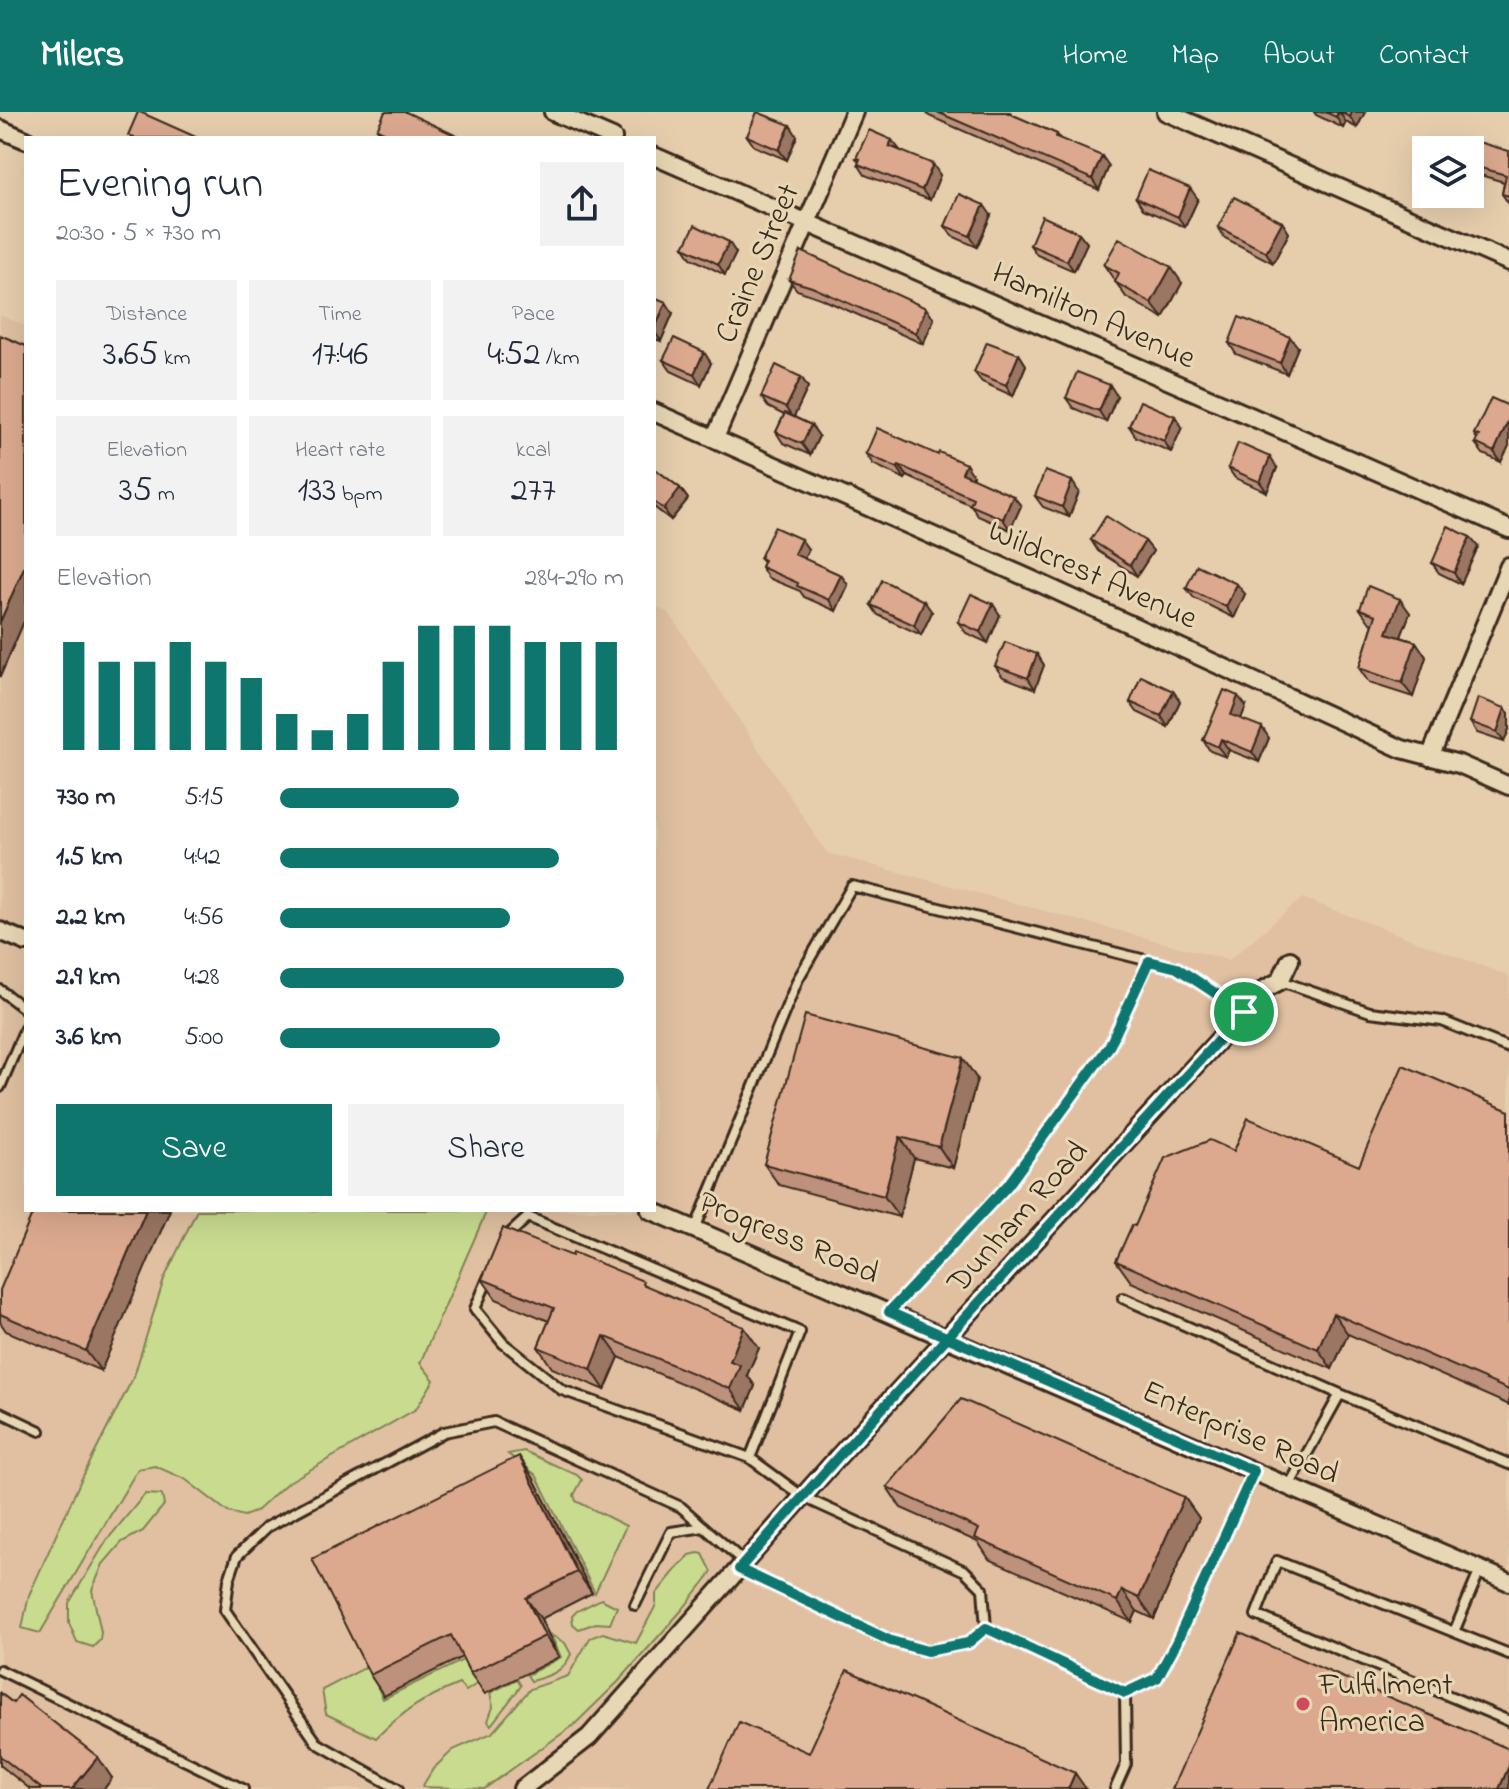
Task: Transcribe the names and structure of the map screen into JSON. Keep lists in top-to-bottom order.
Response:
{
  "streets": {
    "street": [
      "Craine Street",
      "Hamilton Avenue",
      "Wildcrest Avenue",
      "Dunham Road",
      "Progress Road",
      "Enterprise Road"
    ]
  },
  "crossings": [
    ["Craine Street", "Hamilton Avenue"],
    ["Craine Street", "Wildcrest Avenue"],
    ["Dunham Road", "Progress Road"],
    ["Dunham Road", "Enterprise Road"],
    ["Progress Road", "Enterprise Road"]
  ],
  "places": ["Fulfilment America"],
  "page": {
    "header": "Milers",
    "nav": [
      "Home",
      "Map",
      "About",
      "Contact"
    ],
    "heading": ["Evening run", "20:30 · 5 × 730 m"],
    "stats": [
      ["Distance", "3.65 km"],
      ["Time", "17:46"],
      ["Pace", "4:52 /km"],
      ["Elevation", "35 m"],
      ["Heart rate", "133 bpm"],
      ["kcal", "277"]
    ],
    "chart": ["Elevation", "284–290 m"],
    "list": [
      {
        "name": "730 m",
        "note": "5:15"
      },
      {
        "name": "1.5 km",
        "note": "4:42"
      },
      {
        "name": "2.2 km",
        "note": "4:56"
      },
      {
        "name": "2.9 km",
        "note": "4:28"
      },
      {
        "name": "3.6 km",
        "note": "5:00"
      }
    ],
    "buttons": ["Save", "Share"]
  }
}
